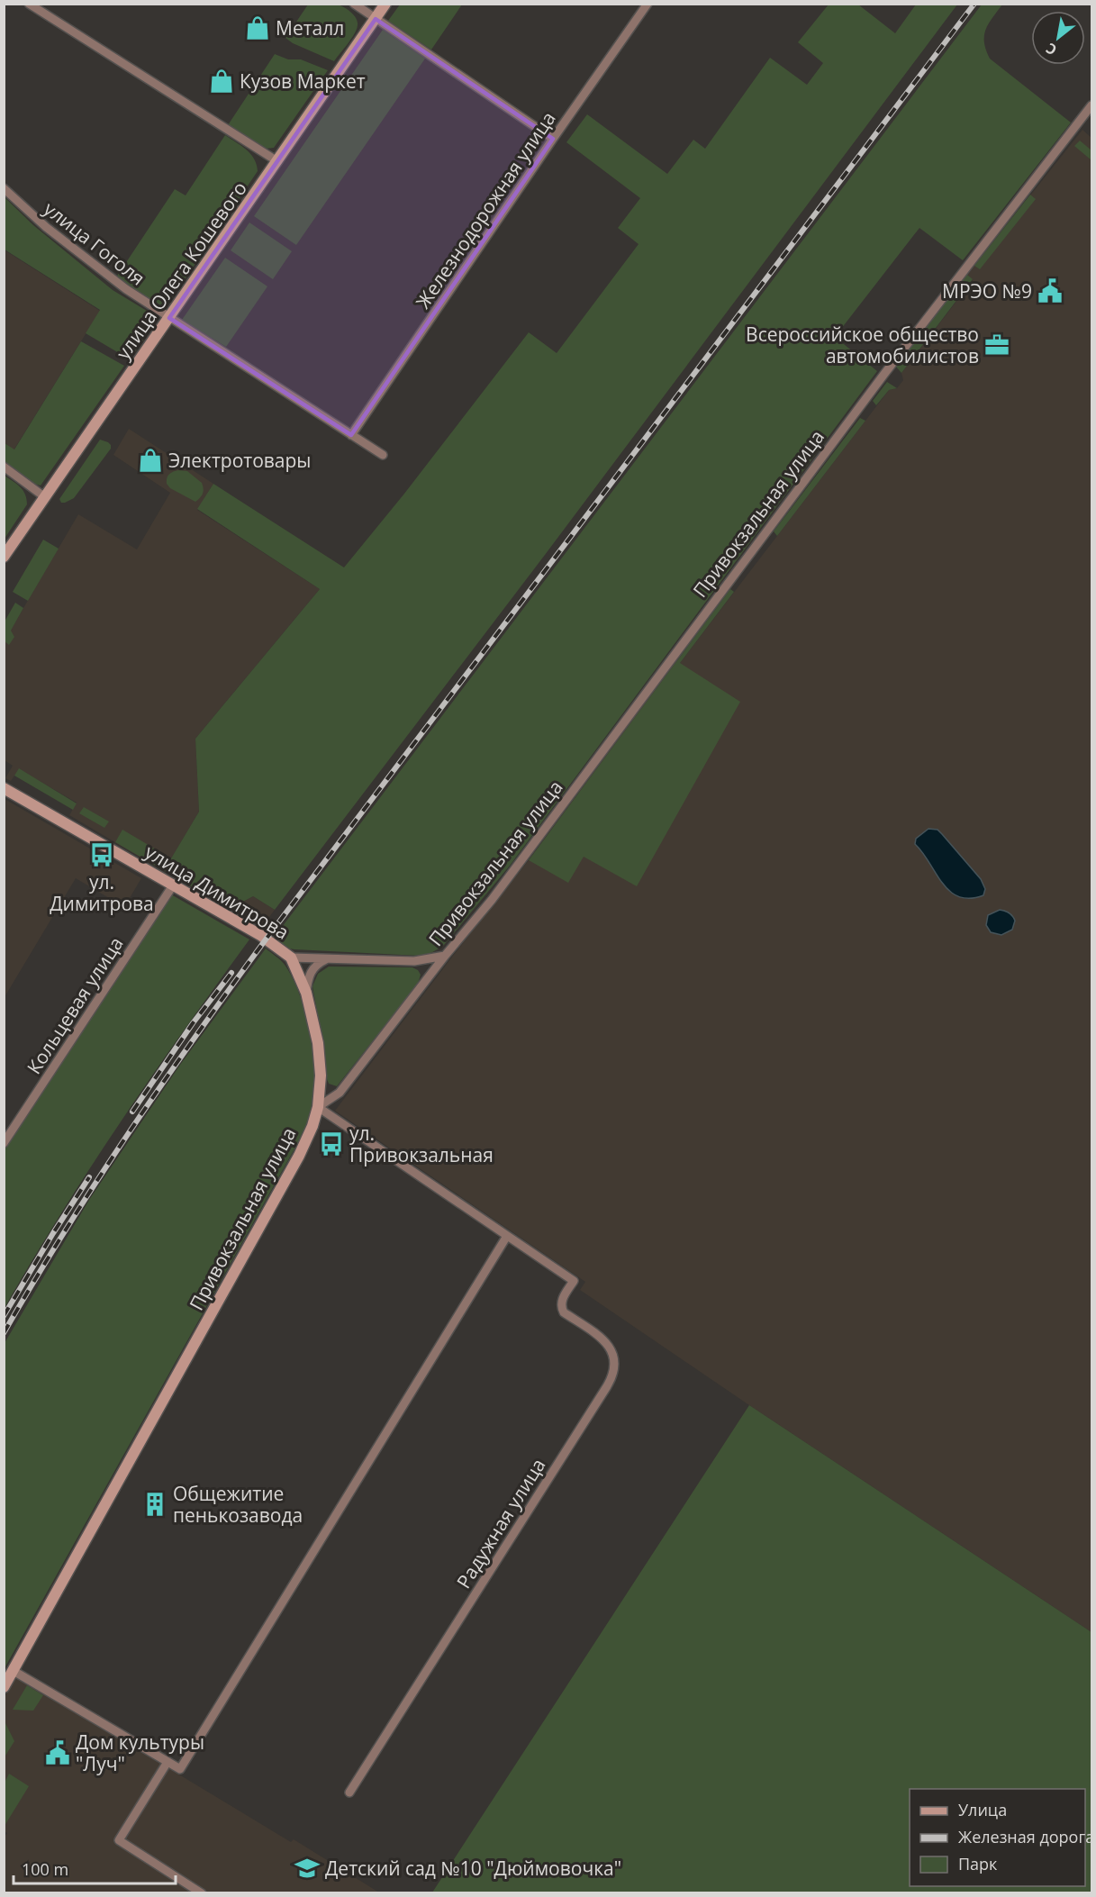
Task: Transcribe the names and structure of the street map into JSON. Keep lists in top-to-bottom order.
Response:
{
  "streets": {
    "main road": ["улица Олега Кошевого", "Привокзальная улица", "улица Димитрова"],
    "street": [
      "Железнодорожная улица",
      "улица Гоголя",
      "Кольцевая улица",
      "Радужная улица"
    ]
  },
  "crossings": [
    ["улица Гоголя", "улица Олега Кошевого"],
    ["Привокзальная улица", "улица Димитрова"],
    ["улица Димитрова", "Кольцевая улица"]
  ],
  "places": {
    "shop": ["Металл", "Кузов Маркет", "Электротовары"],
    "public building": ["МРЭО №9", "Дом культуры \"Луч\""],
    "office": ["Всероссийское общество автомобилистов"],
    "bus stop": ["ул. Димитрова", "ул. Привокзальная"],
    "building": ["Общежитие пенькозавода"],
    "school or university": ["Детский сад №10 \"Дюймовочка\""]
  },
  "legend": ["Улица", "Железная дорога", "Парк"],
  "scale_bar": "100 m",
  "north": "bottom left"
}
